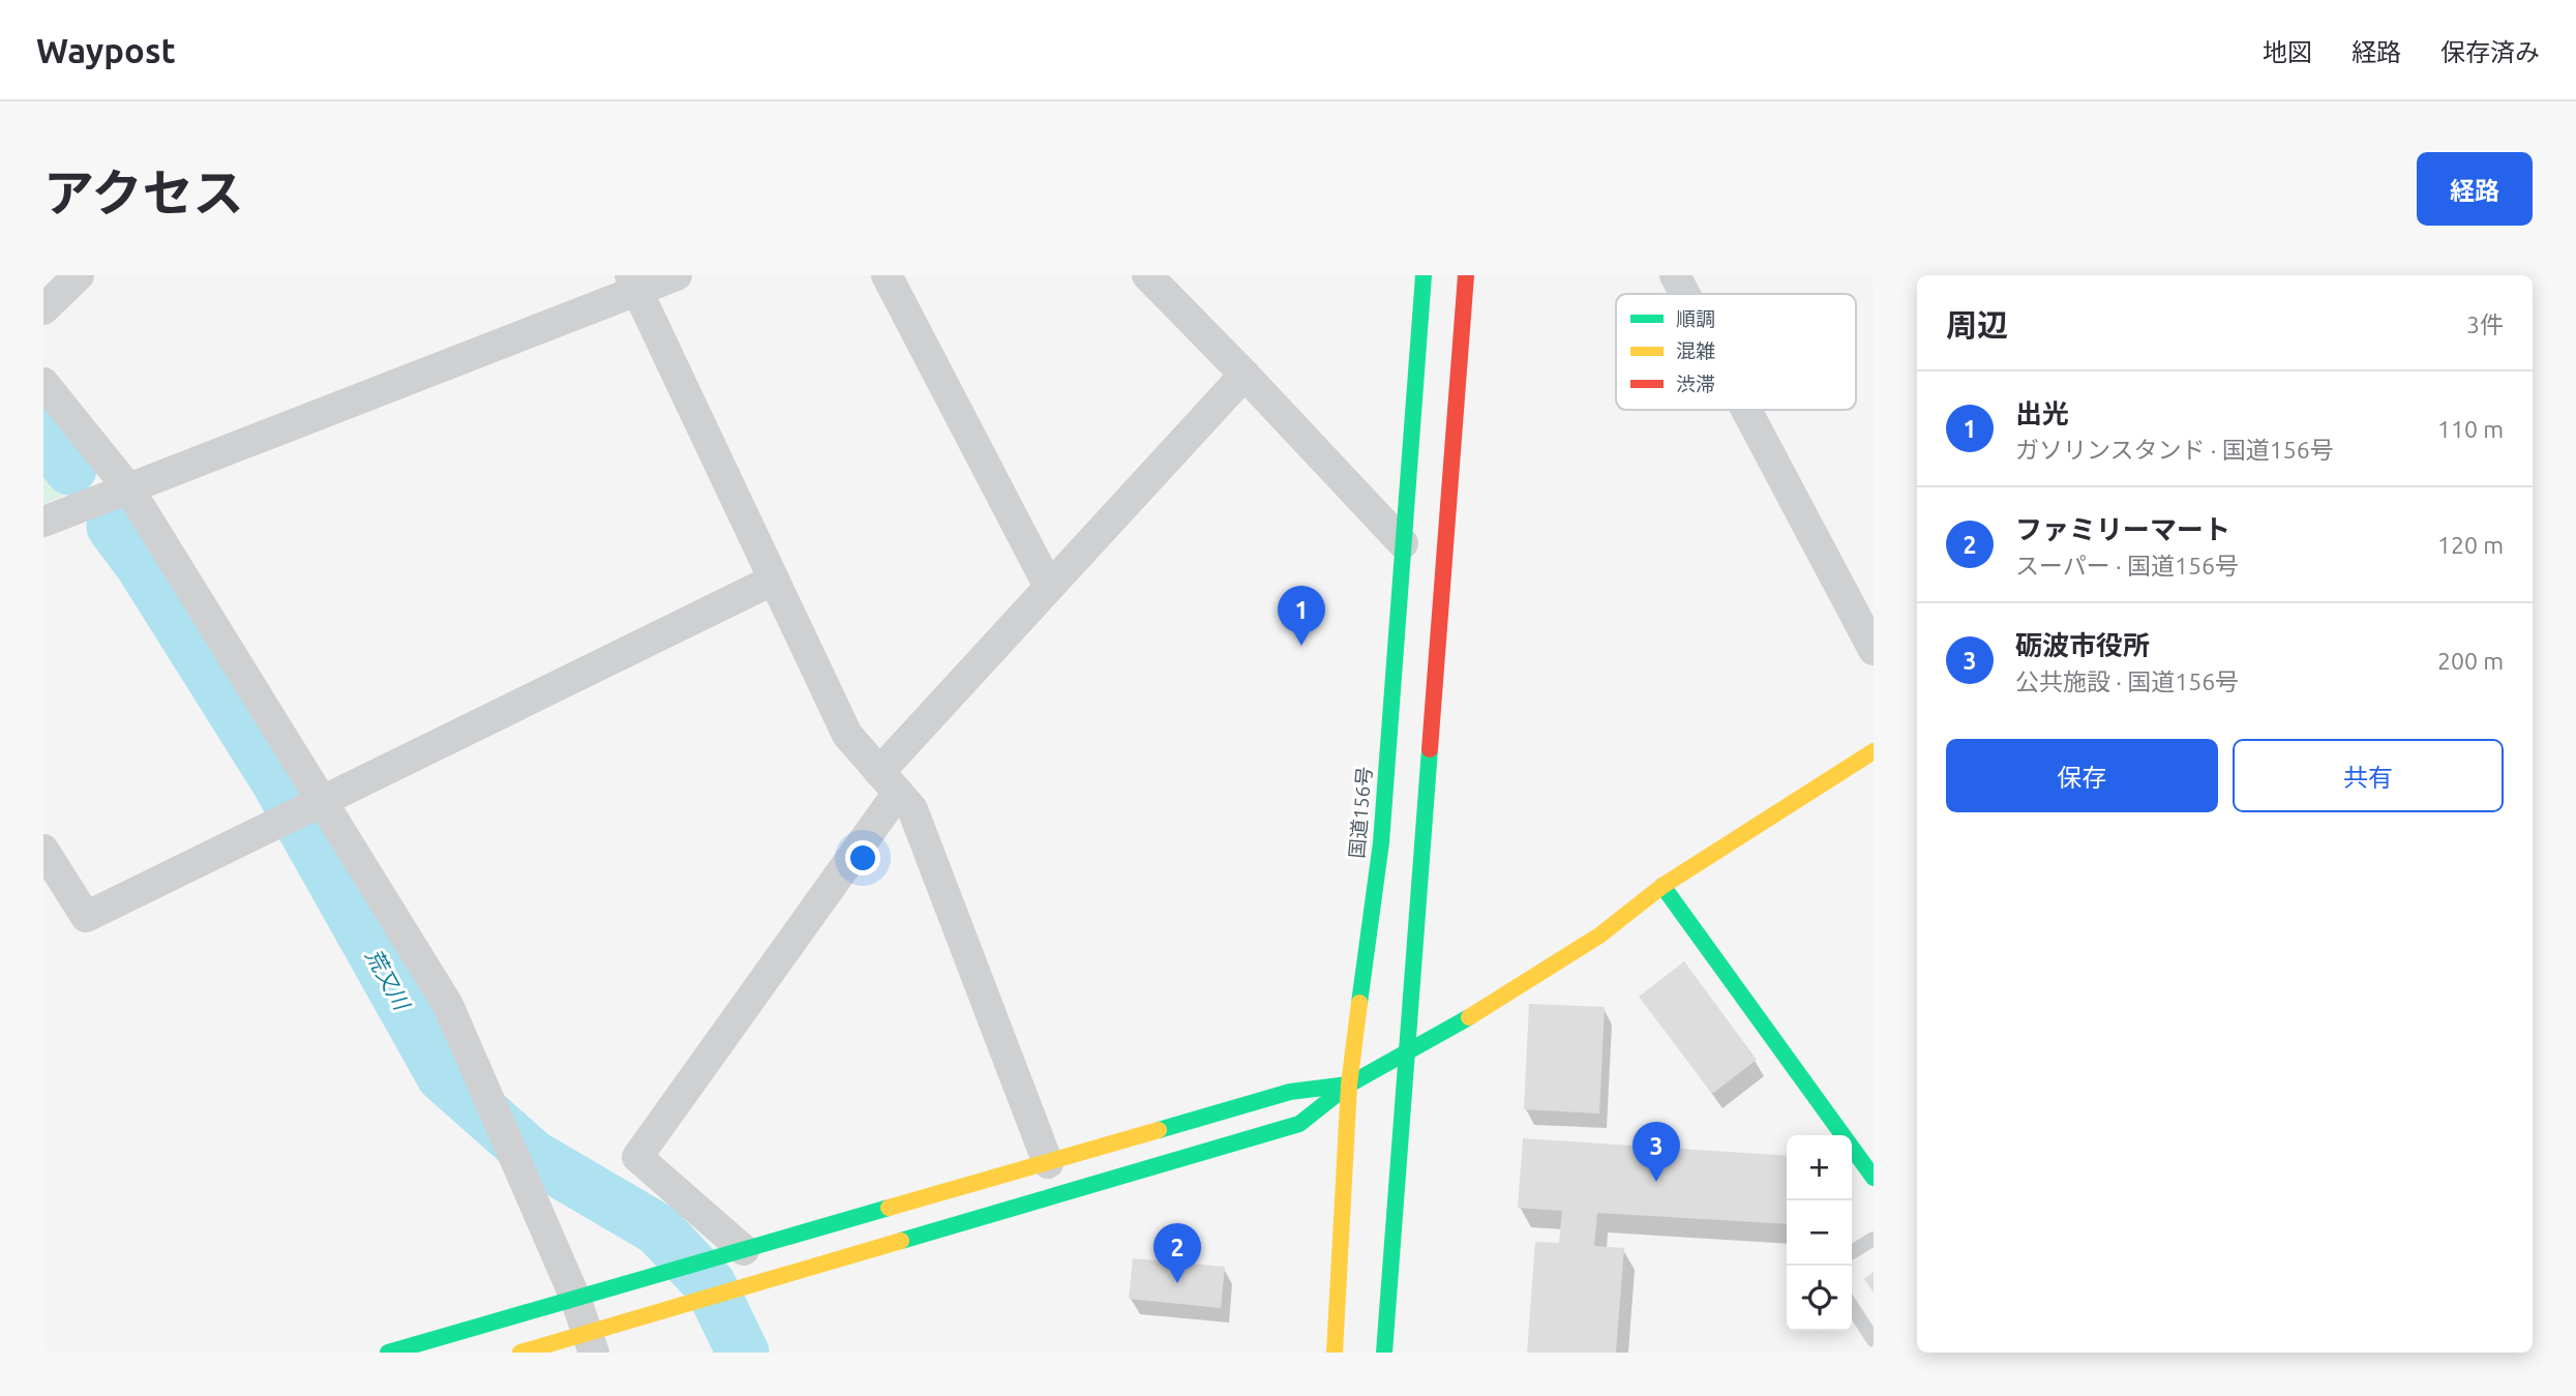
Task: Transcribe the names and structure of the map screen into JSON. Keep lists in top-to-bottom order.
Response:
{
  "streets": {
    "main road": ["国道156号"]
  },
  "water": ["荒又川"],
  "legend": ["順調", "混雑", "渋滞"],
  "page": {
    "header": "Waypost",
    "nav": ["地図", "経路", "保存済み"],
    "title": "アクセス",
    "buttons": [
      "経路",
      ["保存", "共有"]
    ],
    "heading": ["周辺", "3件"],
    "list": [
      {
        "mark": "1",
        "name": "出光",
        "note": "ガソリンスタンド · 国道156号",
        "value": "110 m"
      },
      {
        "mark": "2",
        "name": "ファミリーマート",
        "note": "スーパー · 国道156号",
        "value": "120 m"
      },
      {
        "mark": "3",
        "name": "砺波市役所",
        "note": "公共施設 · 国道156号",
        "value": "200 m"
      }
    ],
    "pins": ["1", "3", "2"],
    "map_buttons": ["+", "−"]
  }
}
